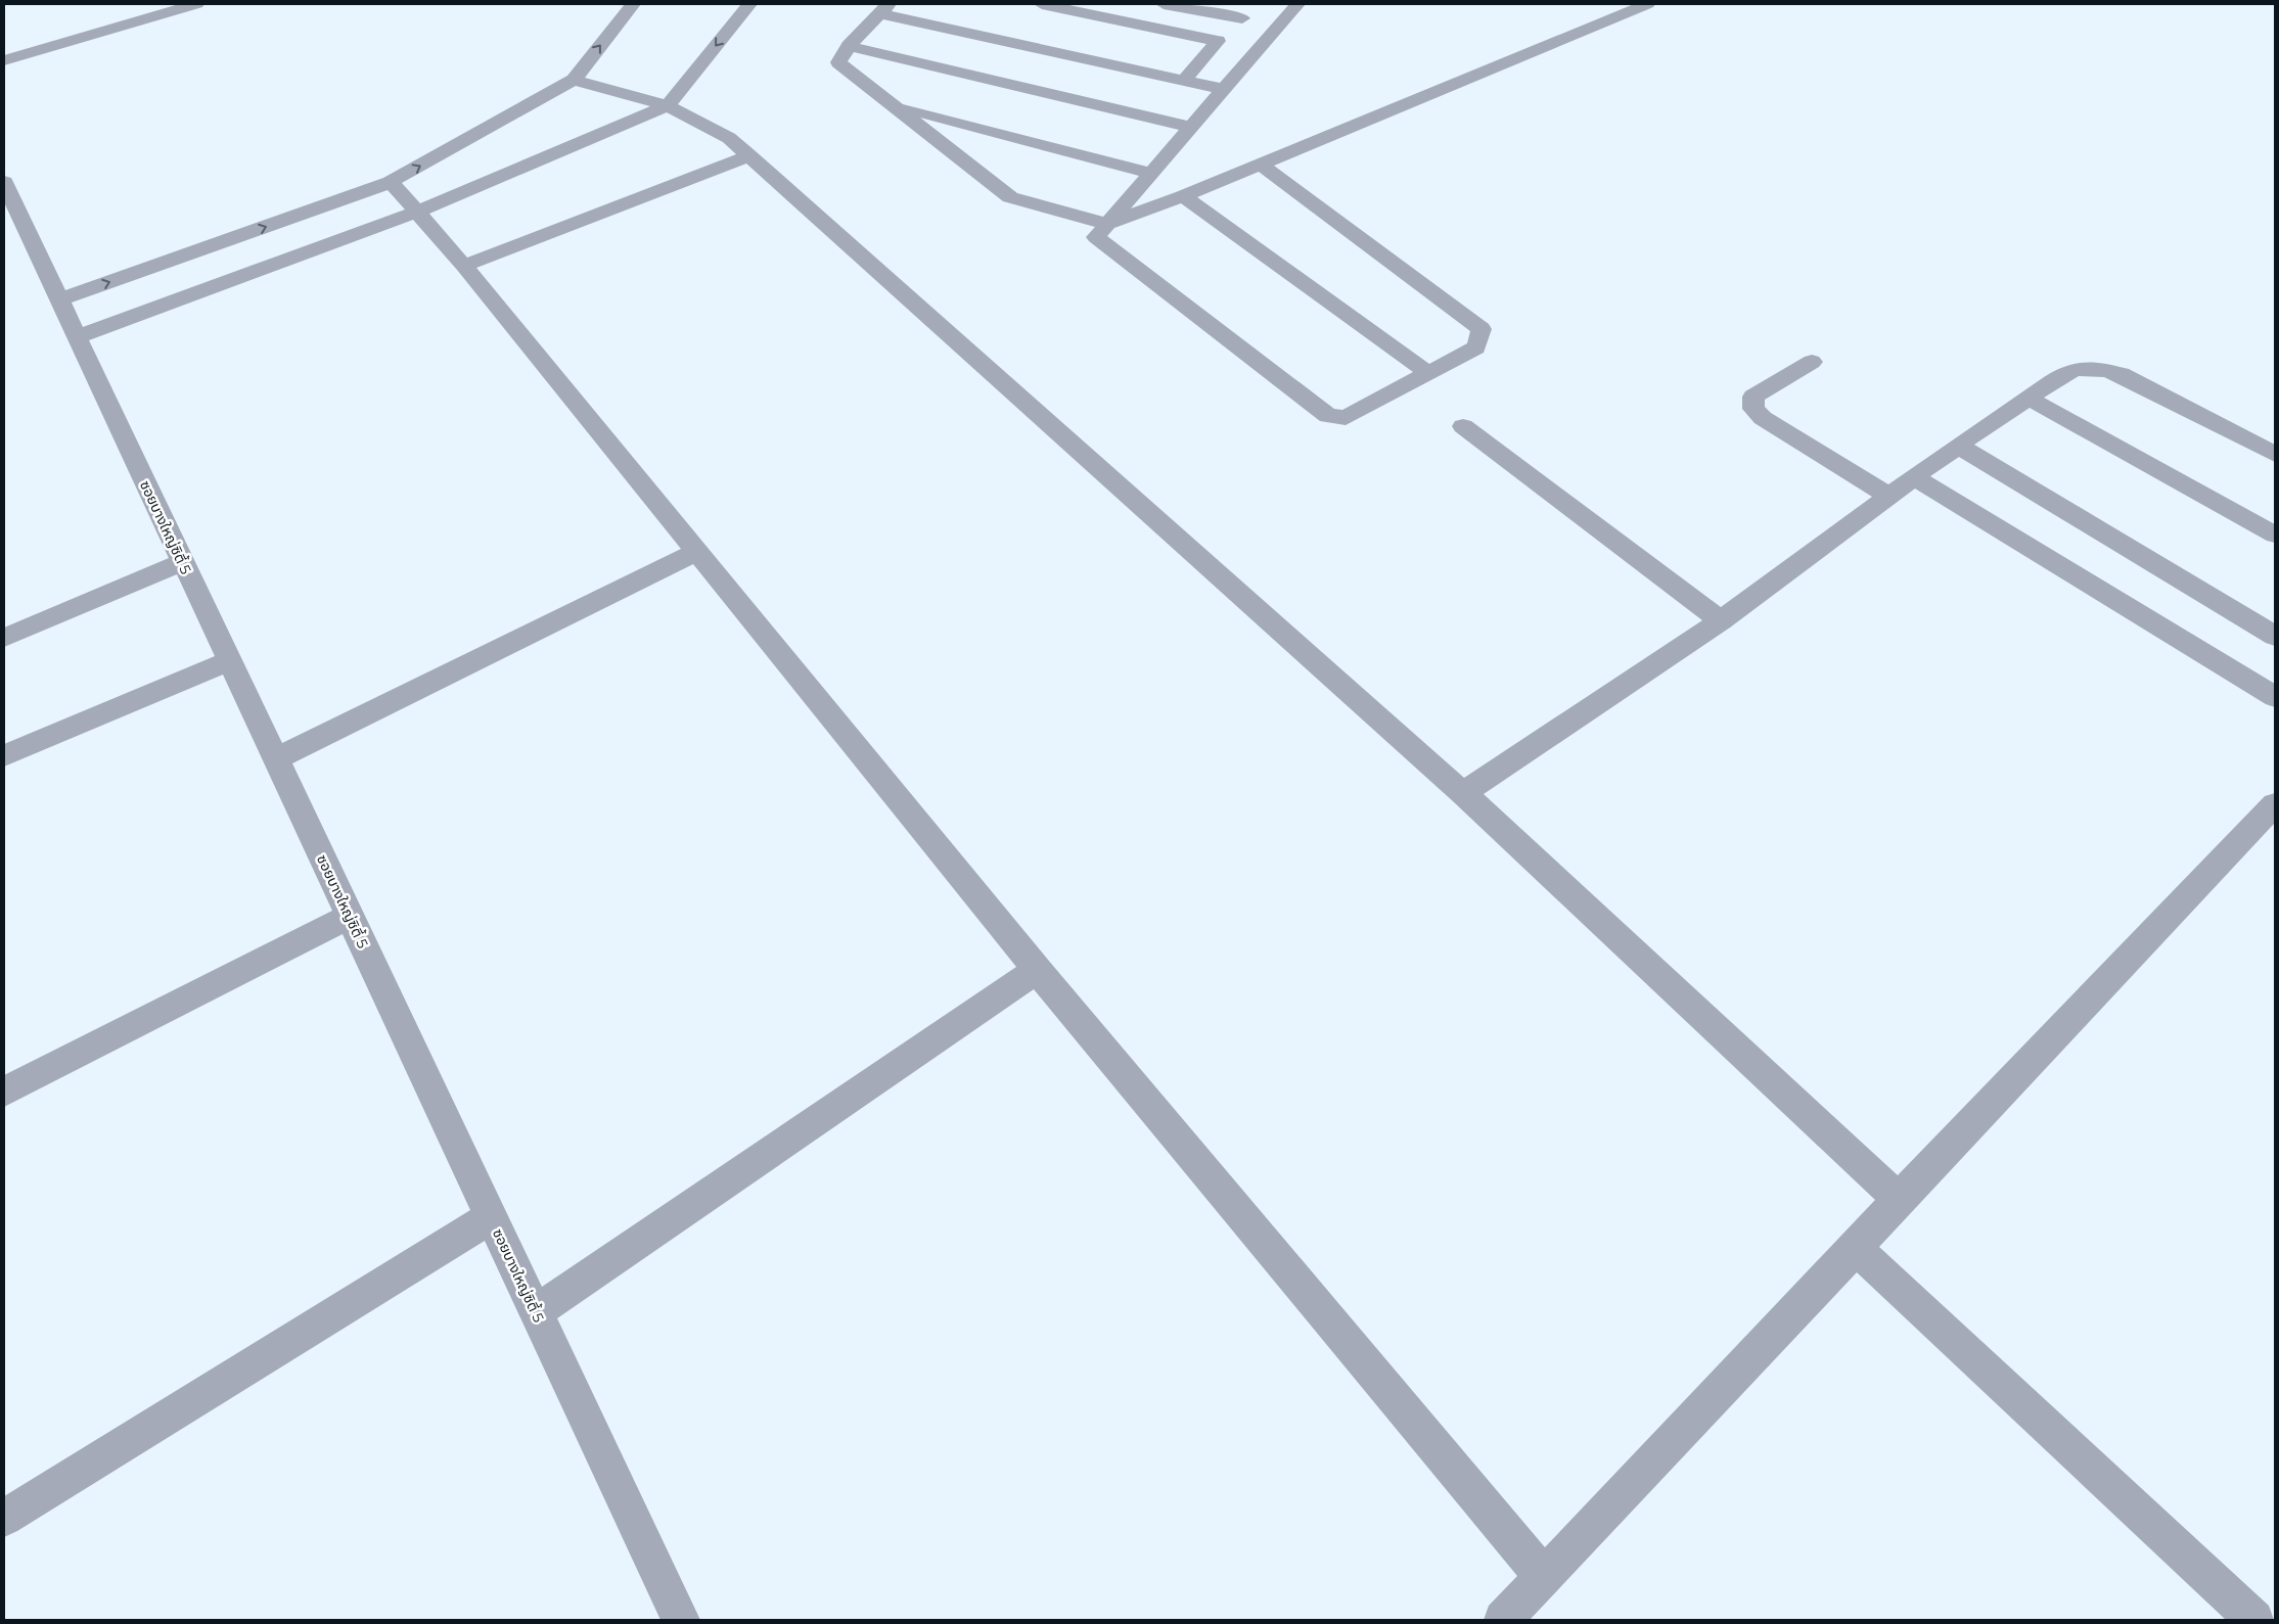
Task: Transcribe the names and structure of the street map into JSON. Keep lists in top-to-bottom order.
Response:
{
  "streets": {
    "street": ["ซอยบางใหญ่ซิตี้ 5"]
  }
}
